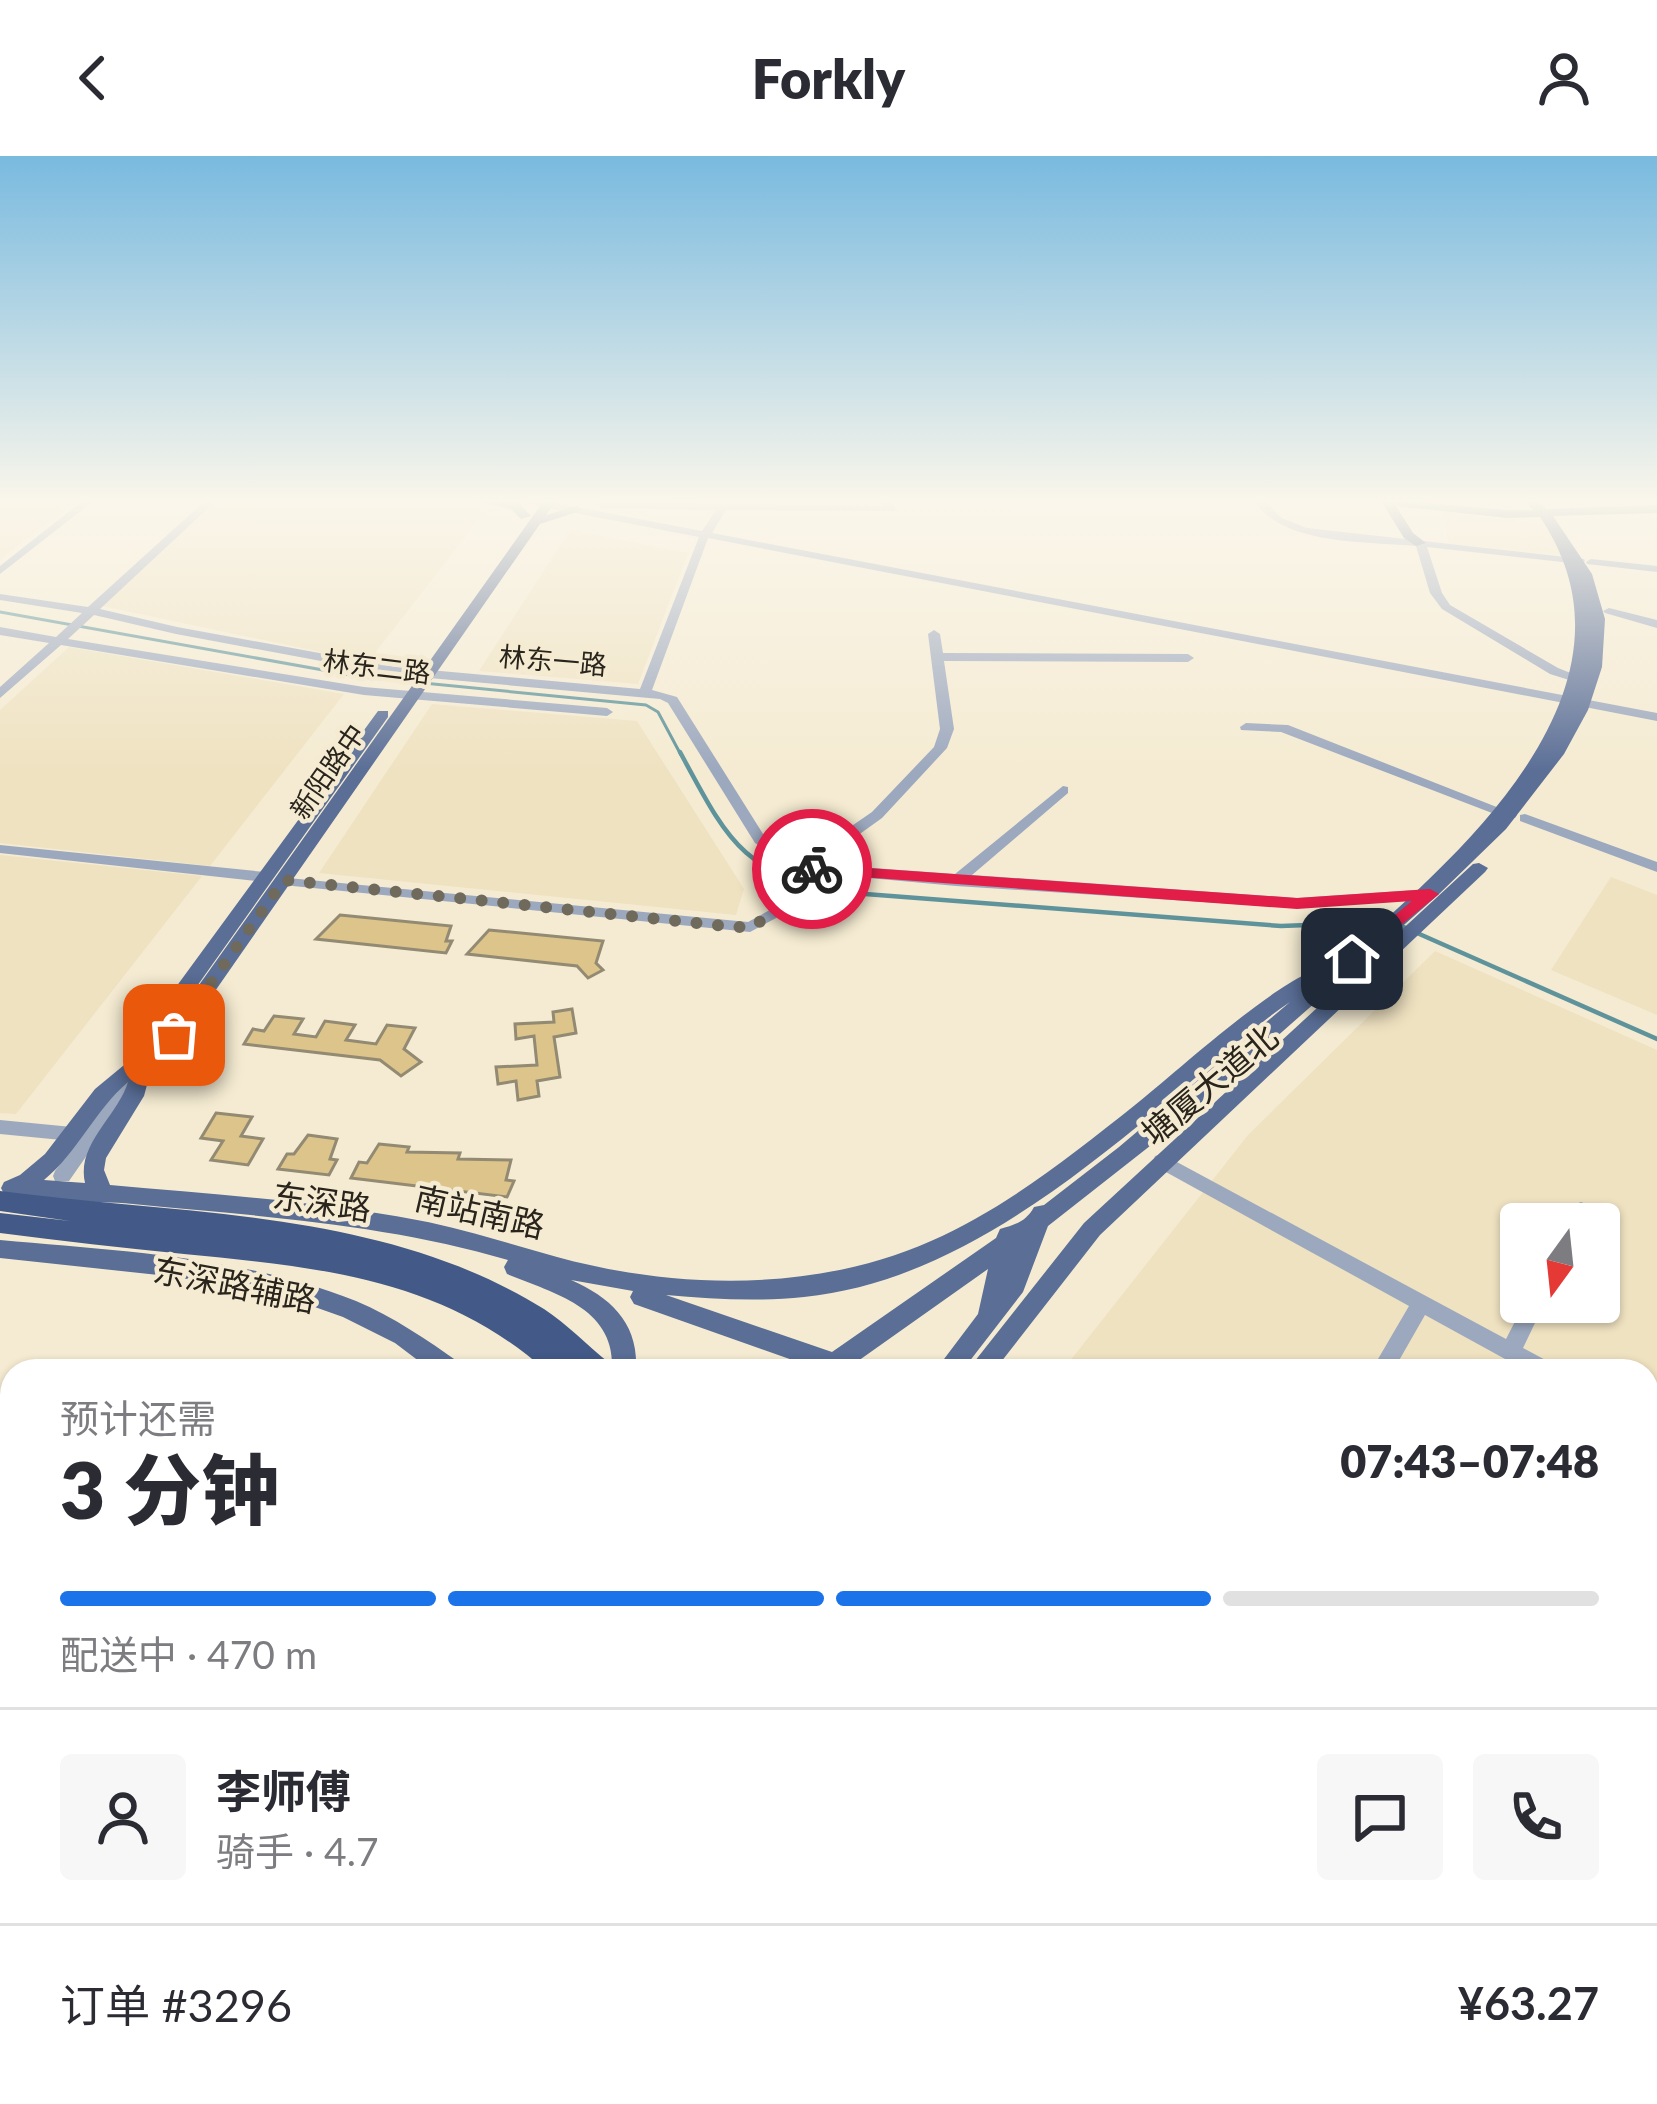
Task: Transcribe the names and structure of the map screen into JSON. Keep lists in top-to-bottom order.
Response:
{
  "streets": {
    "highway": ["东深路"],
    "main road": [
      "新阳路中",
      "塘厦大道北",
      "南站南路",
      "东深路辅路"
    ],
    "street": ["林东一路", "林东二路"]
  },
  "crossings": [
    ["林东一路", "林东二路"],
    ["林东一路", "新阳路中"],
    ["林东二路", "新阳路中"],
    ["东深路", "南站南路"]
  ],
  "north": "bottom",
  "page": {
    "header": "Forkly",
    "heading": ["3 分钟", "预计还需", "07:43–07:48"],
    "panel": [
      "李师傅",
      "骑手 · 4.7",
      "订单 #3296",
      "¥63.27"
    ],
    "bar": "配送中 · 470 m"
  }
}
